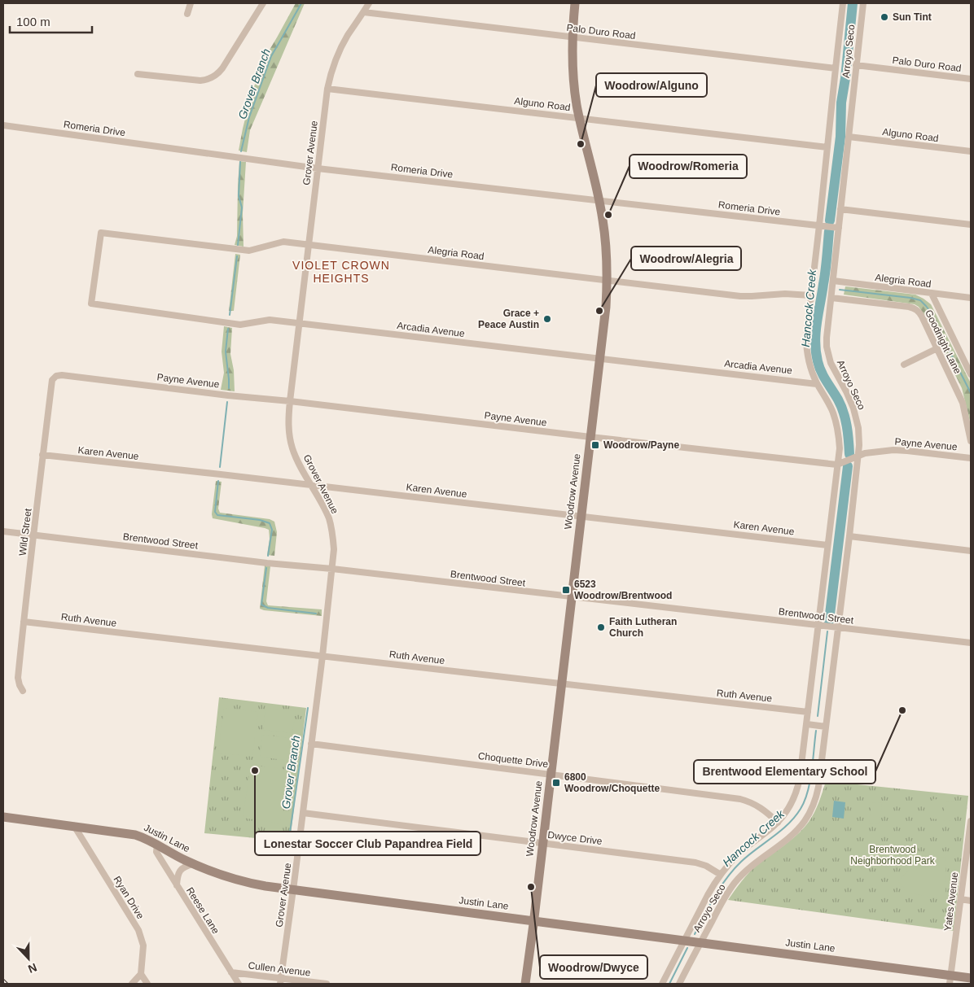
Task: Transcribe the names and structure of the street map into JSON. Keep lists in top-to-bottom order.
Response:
{
  "streets": {
    "street": [
      "Palo Duro Road",
      "Arroyo Seco",
      "Alguno Road",
      "Romeria Drive",
      "Grover Avenue",
      "Alegria Road",
      "Arcadia Avenue",
      "Goodnight Lane",
      "Payne Avenue",
      "Karen Avenue",
      "Woodrow Avenue",
      "Wild Street",
      "Brentwood Street",
      "Ruth Avenue",
      "Choquette Drive",
      "Justin Lane",
      "Dwyce Drive",
      "Ryan Drive",
      "Yates Avenue",
      "Reese Lane",
      "Cullen Avenue"
    ]
  },
  "crossings": [
    ["Palo Duro Road", "Arroyo Seco"],
    ["Palo Duro Road", "Grover Avenue"],
    ["Palo Duro Road", "Woodrow Avenue"],
    ["Arroyo Seco", "Alguno Road"],
    ["Arroyo Seco", "Romeria Drive"],
    ["Arroyo Seco", "Alegria Road"],
    ["Arroyo Seco", "Arcadia Avenue"],
    ["Arroyo Seco", "Goodnight Lane"],
    ["Arroyo Seco", "Payne Avenue"],
    ["Arroyo Seco", "Karen Avenue"],
    ["Arroyo Seco", "Brentwood Street"],
    ["Arroyo Seco", "Ruth Avenue"],
    ["Arroyo Seco", "Choquette Drive"],
    ["Arroyo Seco", "Justin Lane"],
    ["Arroyo Seco", "Dwyce Drive"],
    ["Alguno Road", "Grover Avenue"],
    ["Alguno Road", "Woodrow Avenue"],
    ["Romeria Drive", "Grover Avenue"],
    ["Romeria Drive", "Woodrow Avenue"],
    ["Grover Avenue", "Alegria Road"],
    ["Grover Avenue", "Arcadia Avenue"],
    ["Grover Avenue", "Payne Avenue"],
    ["Grover Avenue", "Karen Avenue"],
    ["Grover Avenue", "Brentwood Street"],
    ["Grover Avenue", "Ruth Avenue"],
    ["Grover Avenue", "Choquette Drive"],
    ["Grover Avenue", "Justin Lane"],
    ["Grover Avenue", "Dwyce Drive"],
    ["Grover Avenue", "Cullen Avenue"],
    ["Alegria Road", "Arcadia Avenue"],
    ["Alegria Road", "Woodrow Avenue"],
    ["Arcadia Avenue", "Woodrow Avenue"],
    ["Payne Avenue", "Woodrow Avenue"],
    ["Payne Avenue", "Wild Street"],
    ["Karen Avenue", "Woodrow Avenue"],
    ["Karen Avenue", "Wild Street"],
    ["Woodrow Avenue", "Brentwood Street"],
    ["Woodrow Avenue", "Ruth Avenue"],
    ["Woodrow Avenue", "Choquette Drive"],
    ["Woodrow Avenue", "Justin Lane"],
    ["Woodrow Avenue", "Dwyce Drive"],
    ["Wild Street", "Brentwood Street"],
    ["Wild Street", "Ruth Avenue"],
    ["Justin Lane", "Ryan Drive"],
    ["Justin Lane", "Yates Avenue"],
    ["Justin Lane", "Reese Lane"],
    ["Reese Lane", "Cullen Avenue"]
  ],
  "districts": ["VIOLET CROWN HEIGHTS"],
  "water": ["Grover Branch", "Hancock Creek"],
  "parks": ["Brentwood Neighborhood Park"],
  "places": {
    "other": [
      "Sun Tint",
      "Woodrow/Alguno",
      "Woodrow/Romeria",
      "Woodrow/Alegria",
      "Grace + Peace Austin",
      "Faith Lutheran Church",
      "Brentwood Elementary School",
      "Lonestar Soccer Club Papandrea Field",
      "Woodrow/Dwyce"
    ],
    "transit": ["Woodrow/Payne", "6523 Woodrow/Brentwood", "6800 Woodrow/Choquette"]
  },
  "scale_bar": "100 m",
  "north": "bottom"
}
